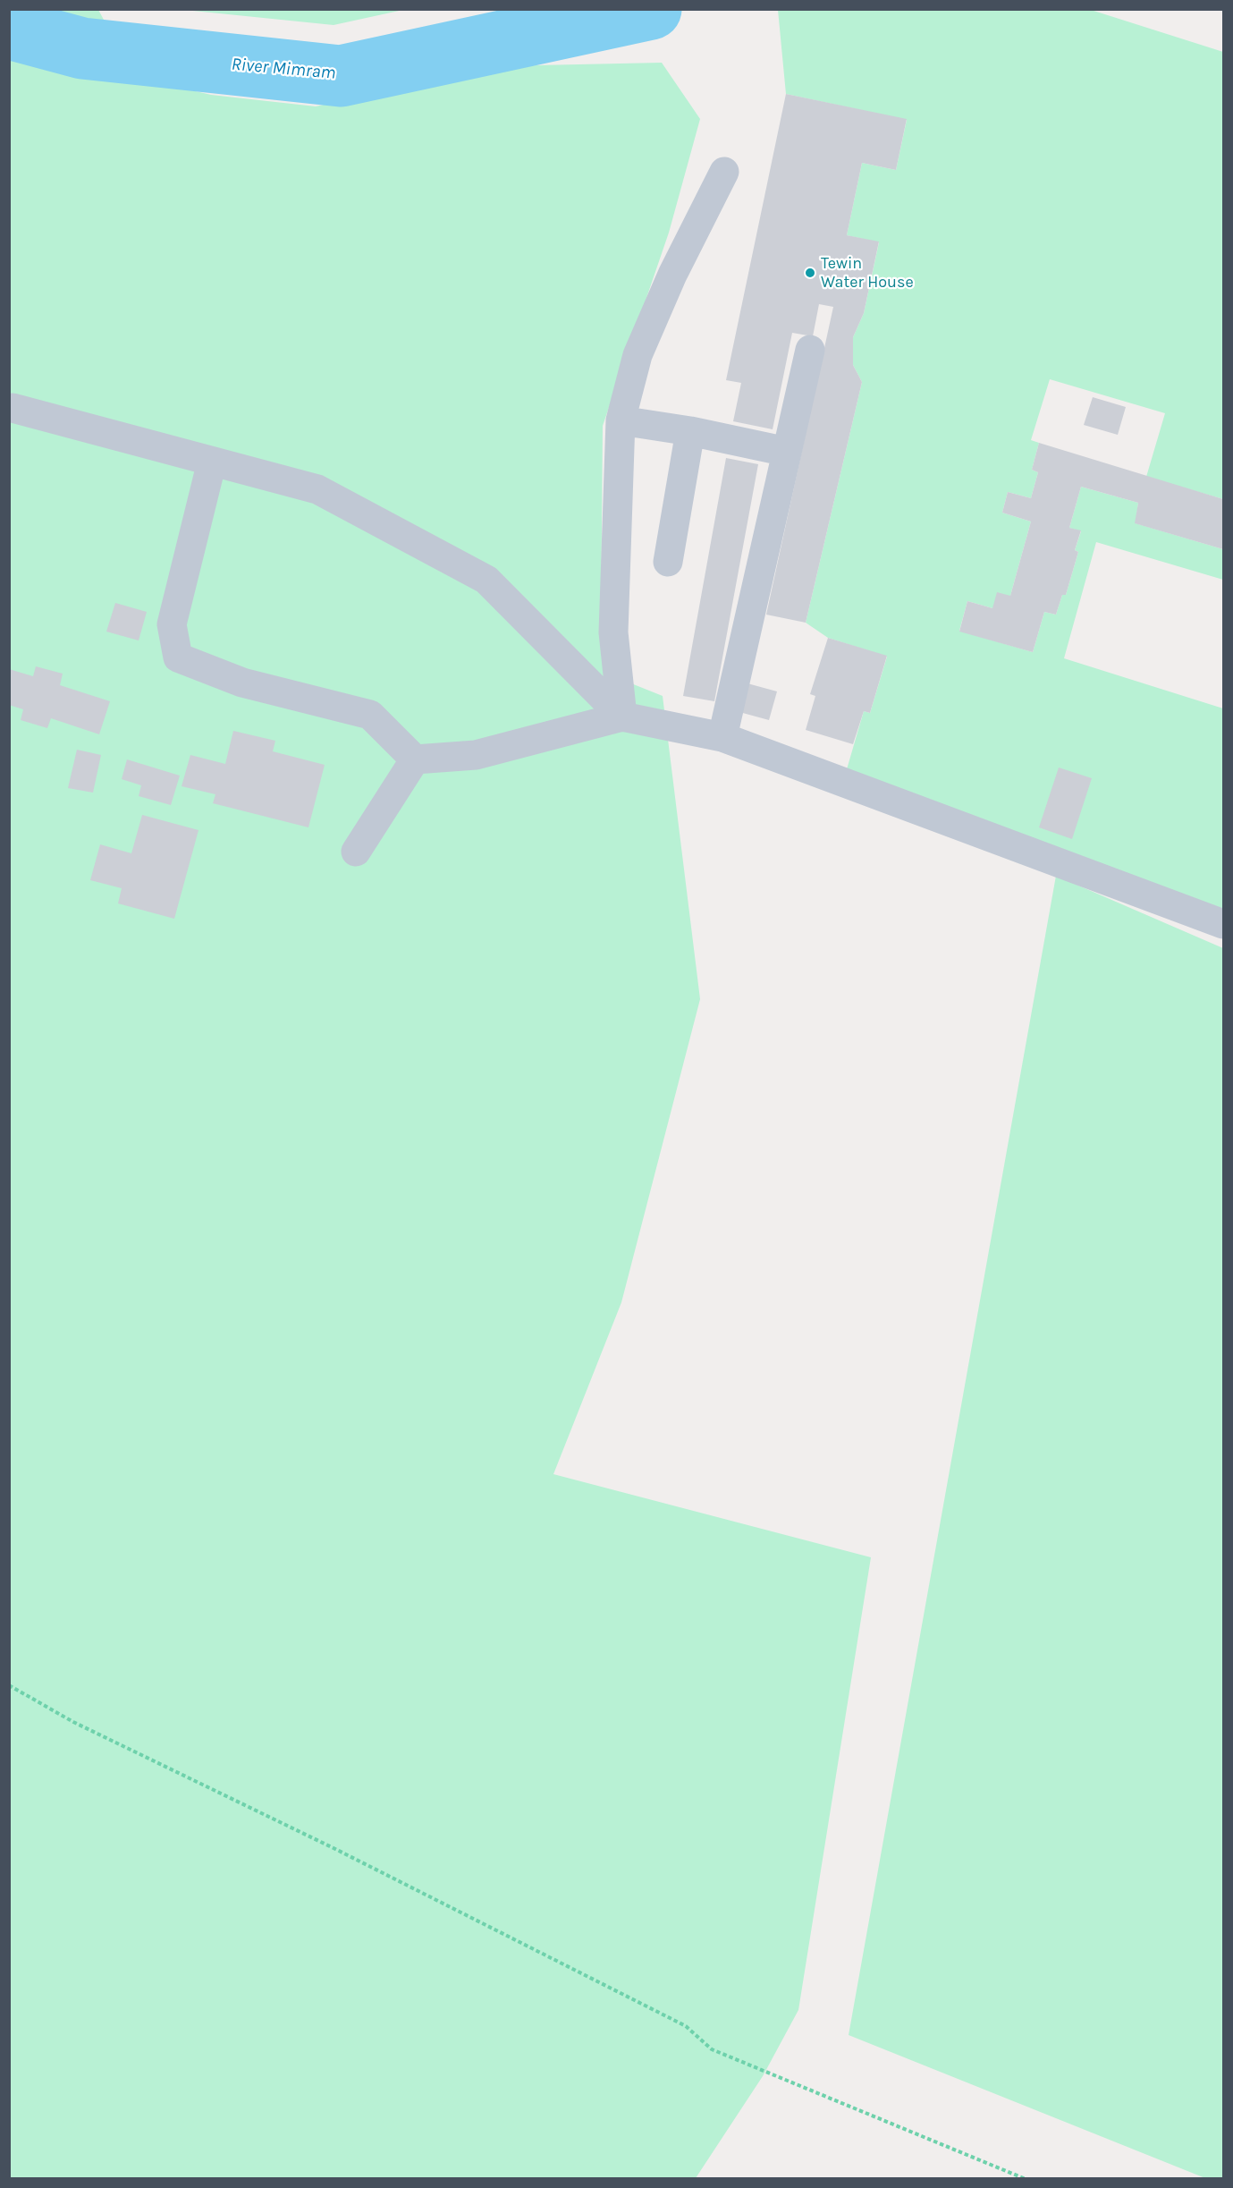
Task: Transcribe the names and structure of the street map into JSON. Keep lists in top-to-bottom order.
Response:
{
  "water": ["River Mimram"],
  "places": ["Tewin Water House"]
}
